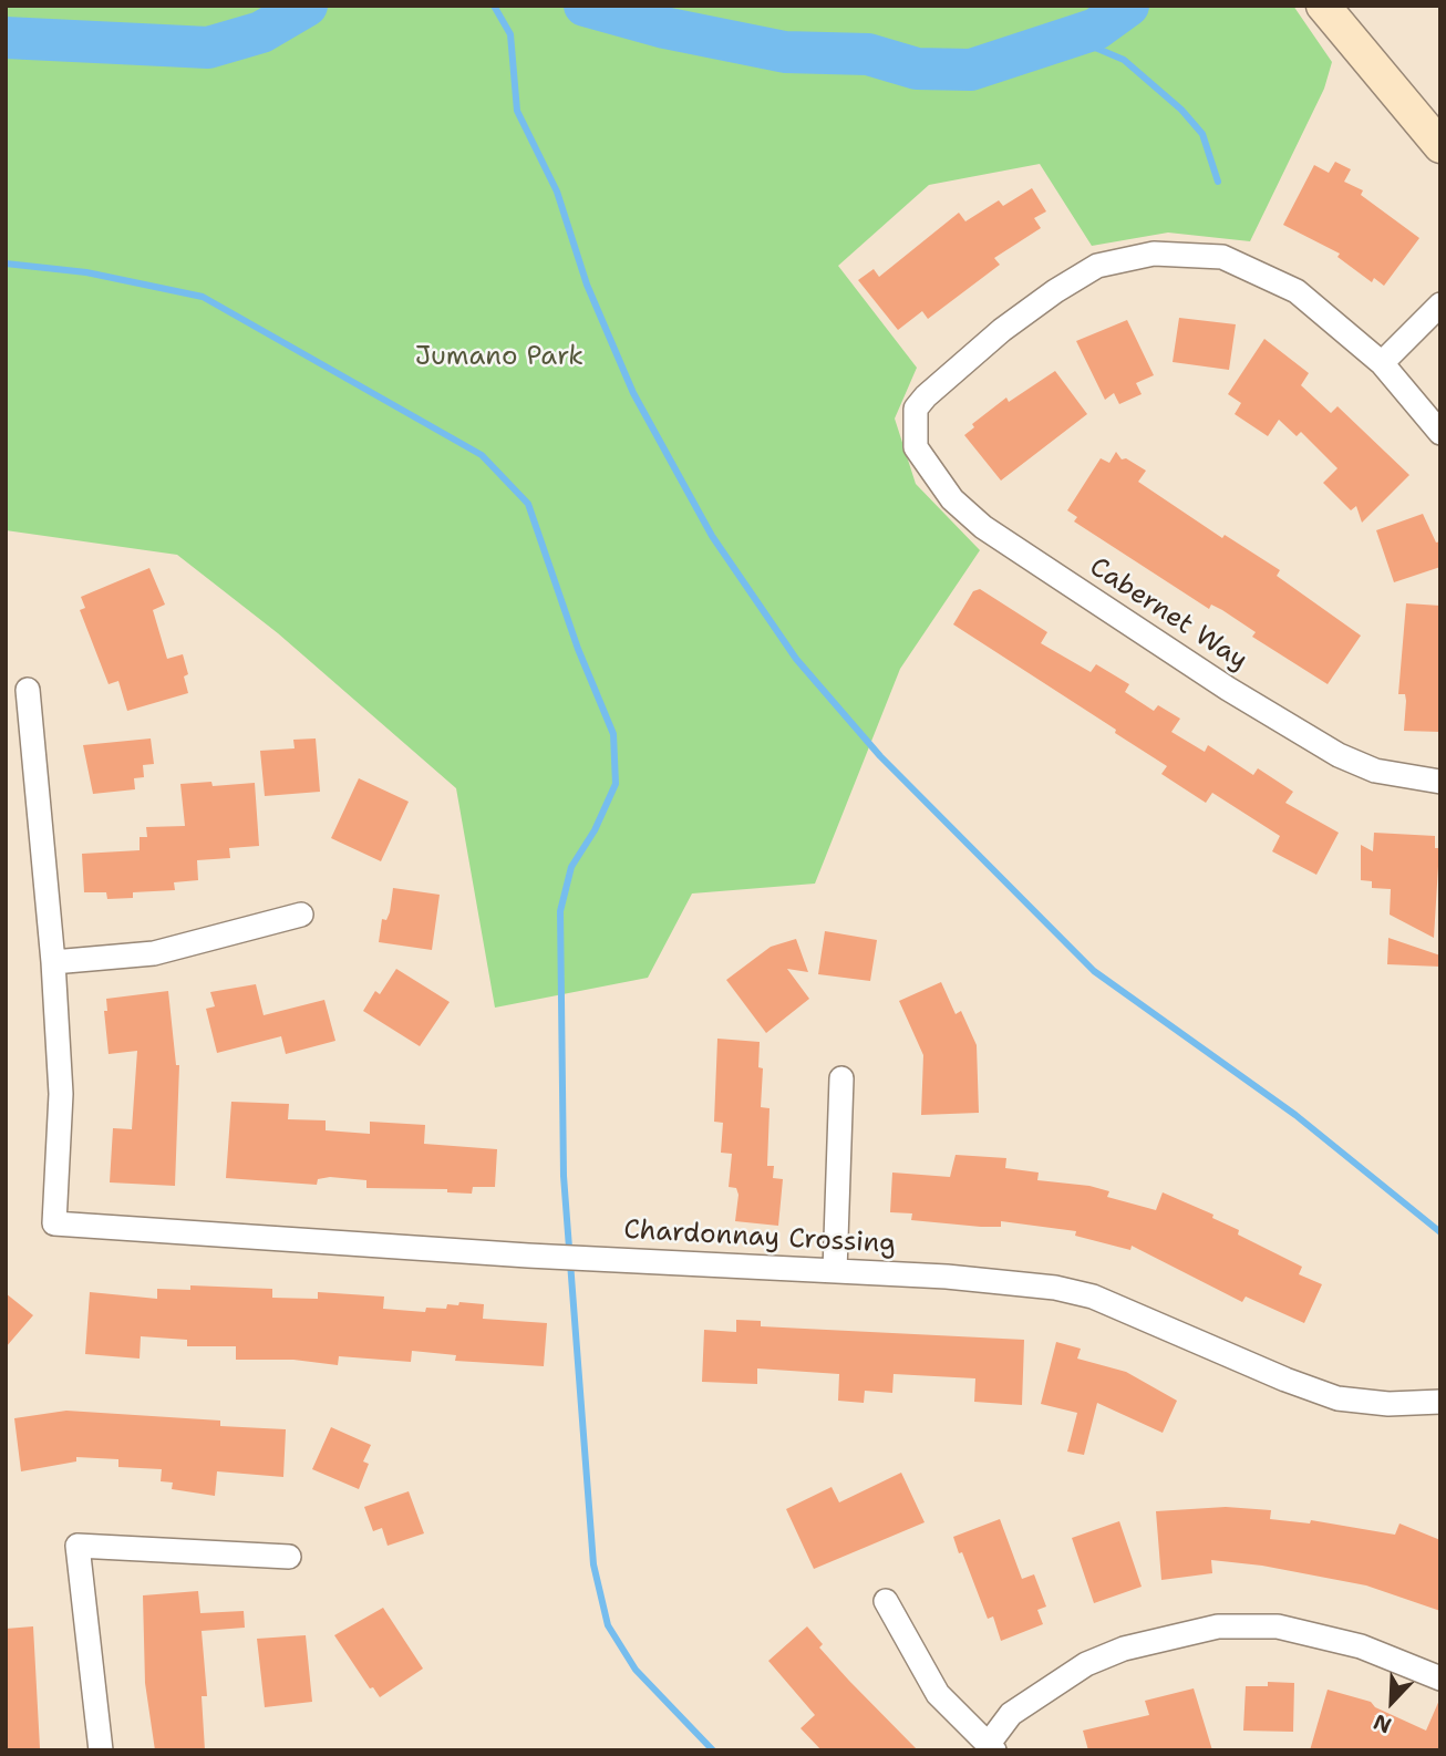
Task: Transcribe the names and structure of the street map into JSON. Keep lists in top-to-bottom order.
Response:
{
  "streets": {
    "street": ["Cabernet Way", "Chardonnay Crossing"]
  },
  "parks": ["Jumano Park"],
  "north": "bottom left"
}
